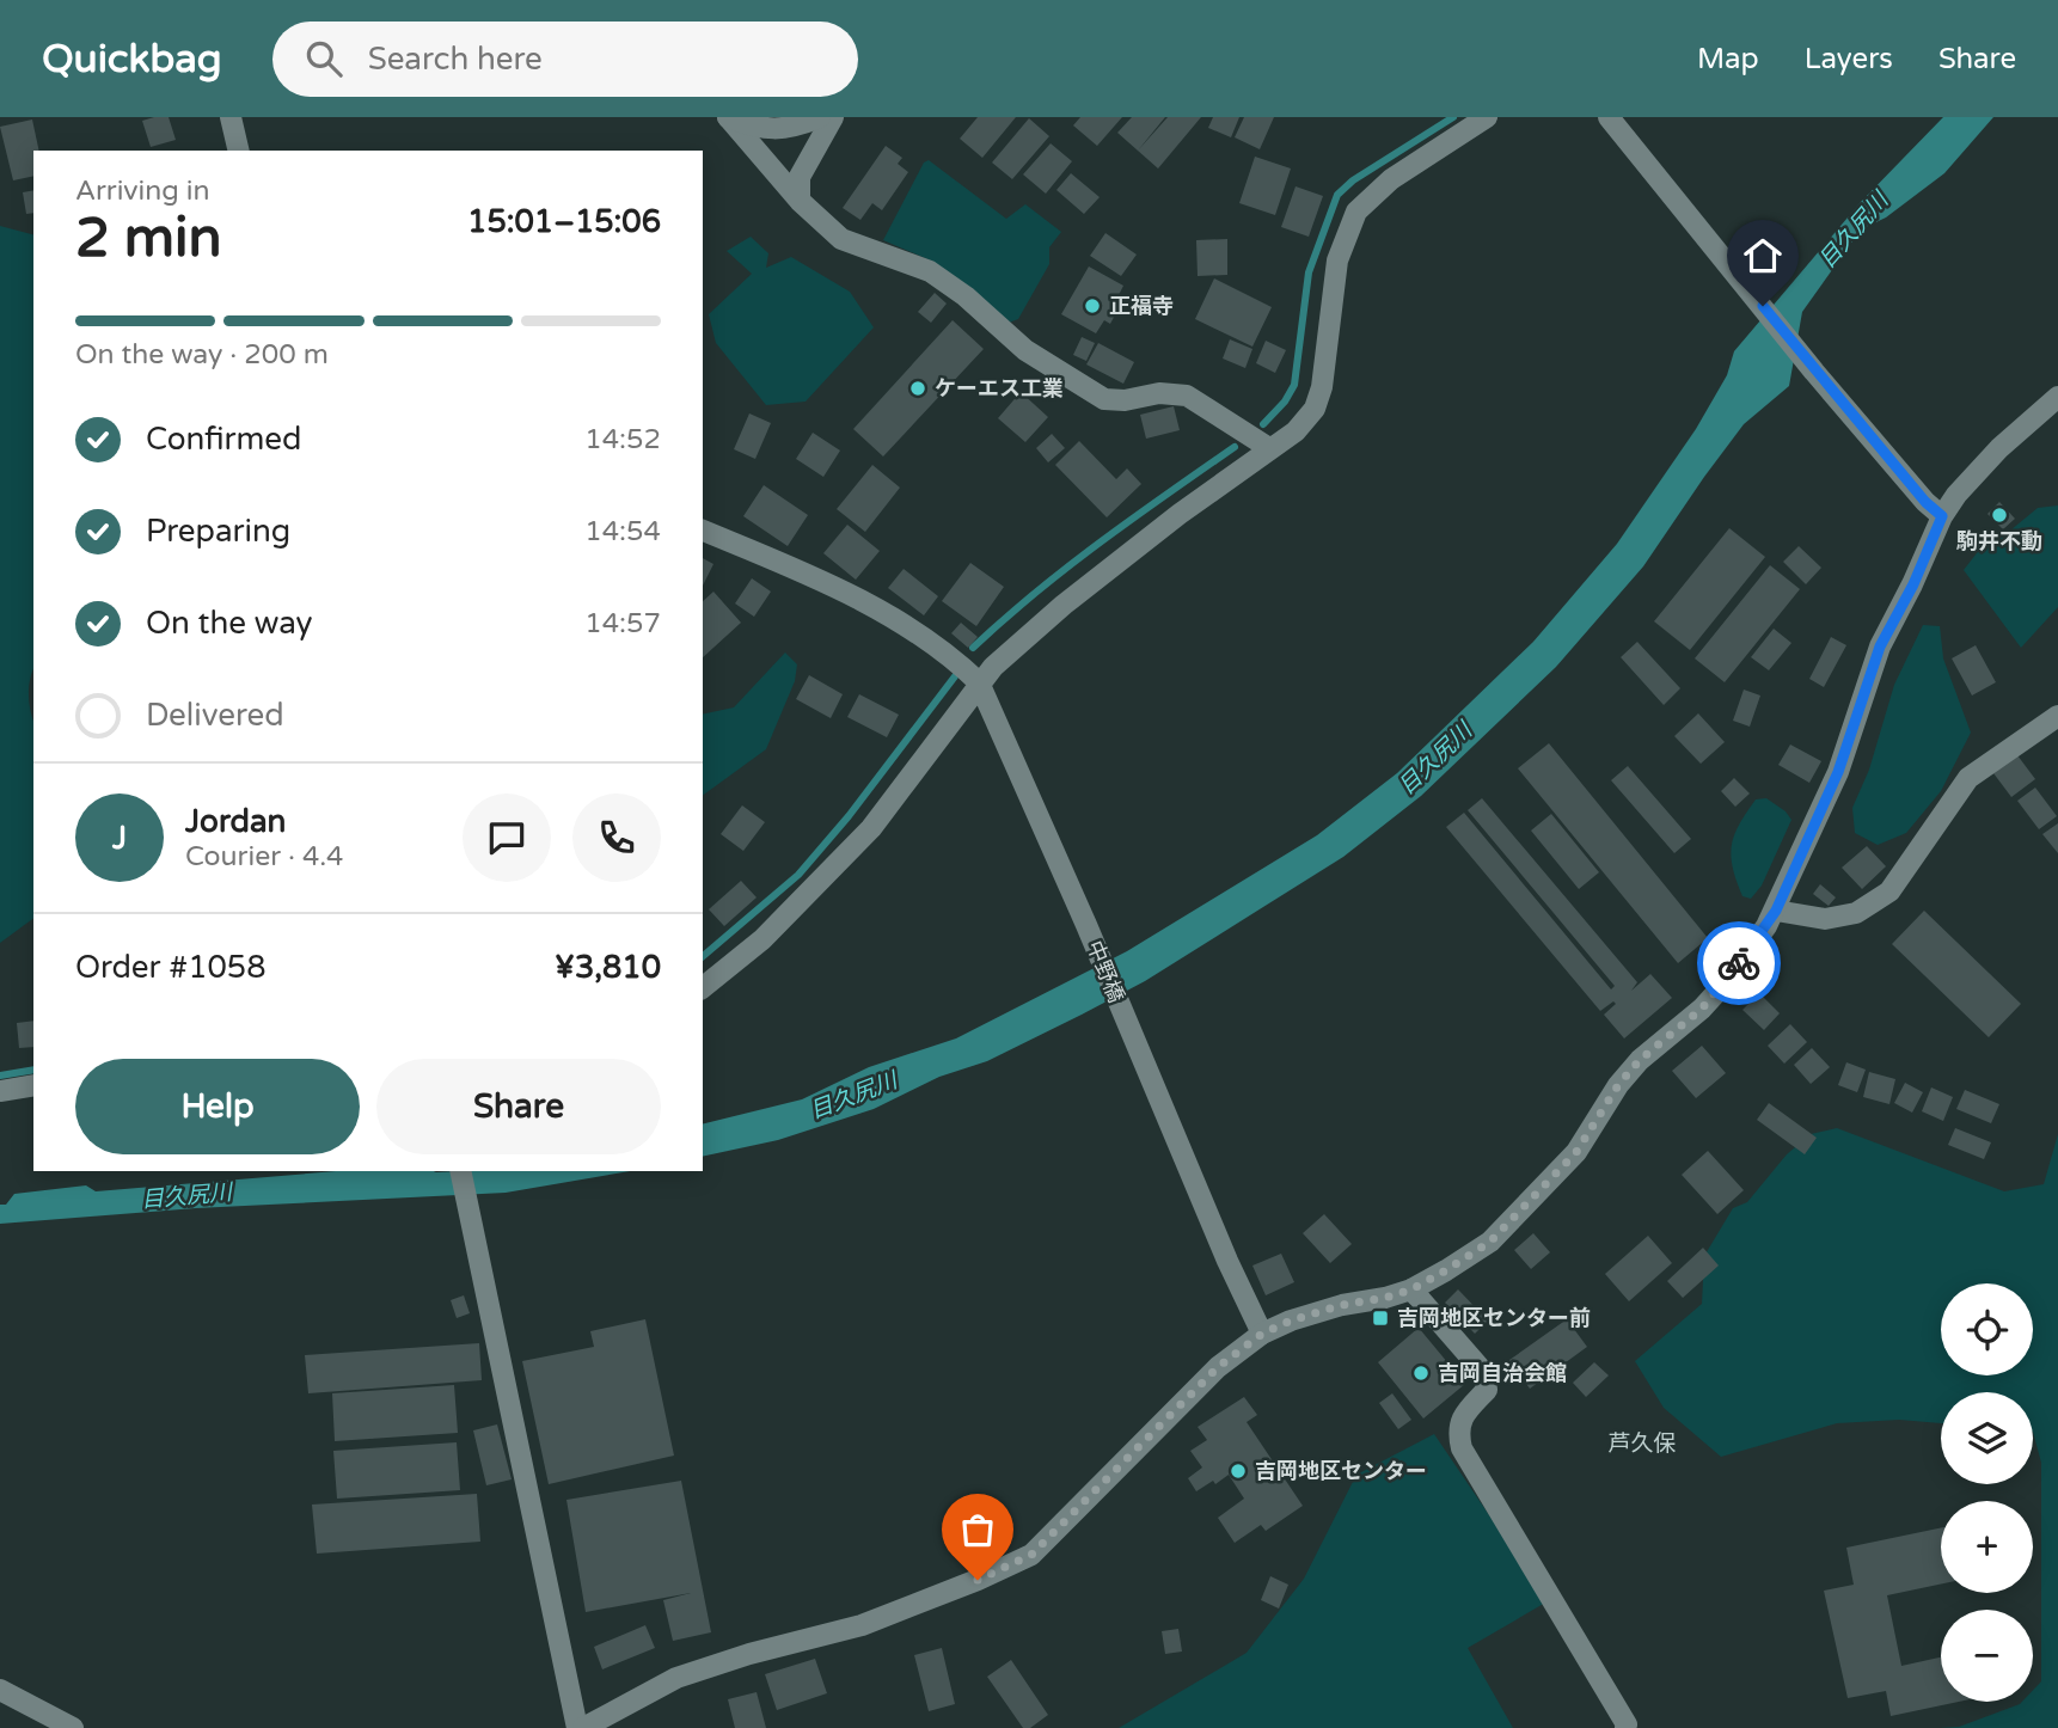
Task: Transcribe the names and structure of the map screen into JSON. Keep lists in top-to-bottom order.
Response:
{
  "streets": {
    "street": ["中野橋"]
  },
  "districts": ["芦久保"],
  "water": ["目久尻川"],
  "places": {
    "other": [
      "正福寺",
      "ケーエス工業",
      "駒井不動",
      "吉岡自治会館",
      "吉岡地区センター"
    ],
    "transit": ["吉岡地区センター前"]
  },
  "page": {
    "header": "Quickbag",
    "search": "Search here",
    "nav": ["Map", "Layers", "Share"],
    "heading": ["2 min", "Arriving in", "15:01–15:06"],
    "panel": [
      "Jordan",
      "Courier · 4.4",
      "Order #1058",
      "¥3,810"
    ],
    "bar": "On the way · 200 m",
    "list": [
      ["Confirmed", "14:52"],
      ["Preparing", "14:54"],
      ["On the way", "14:57"],
      "Delivered"
    ],
    "round": "J",
    "buttons": ["Help", "Share"],
    "map_buttons": ["+", "−"]
  }
}
